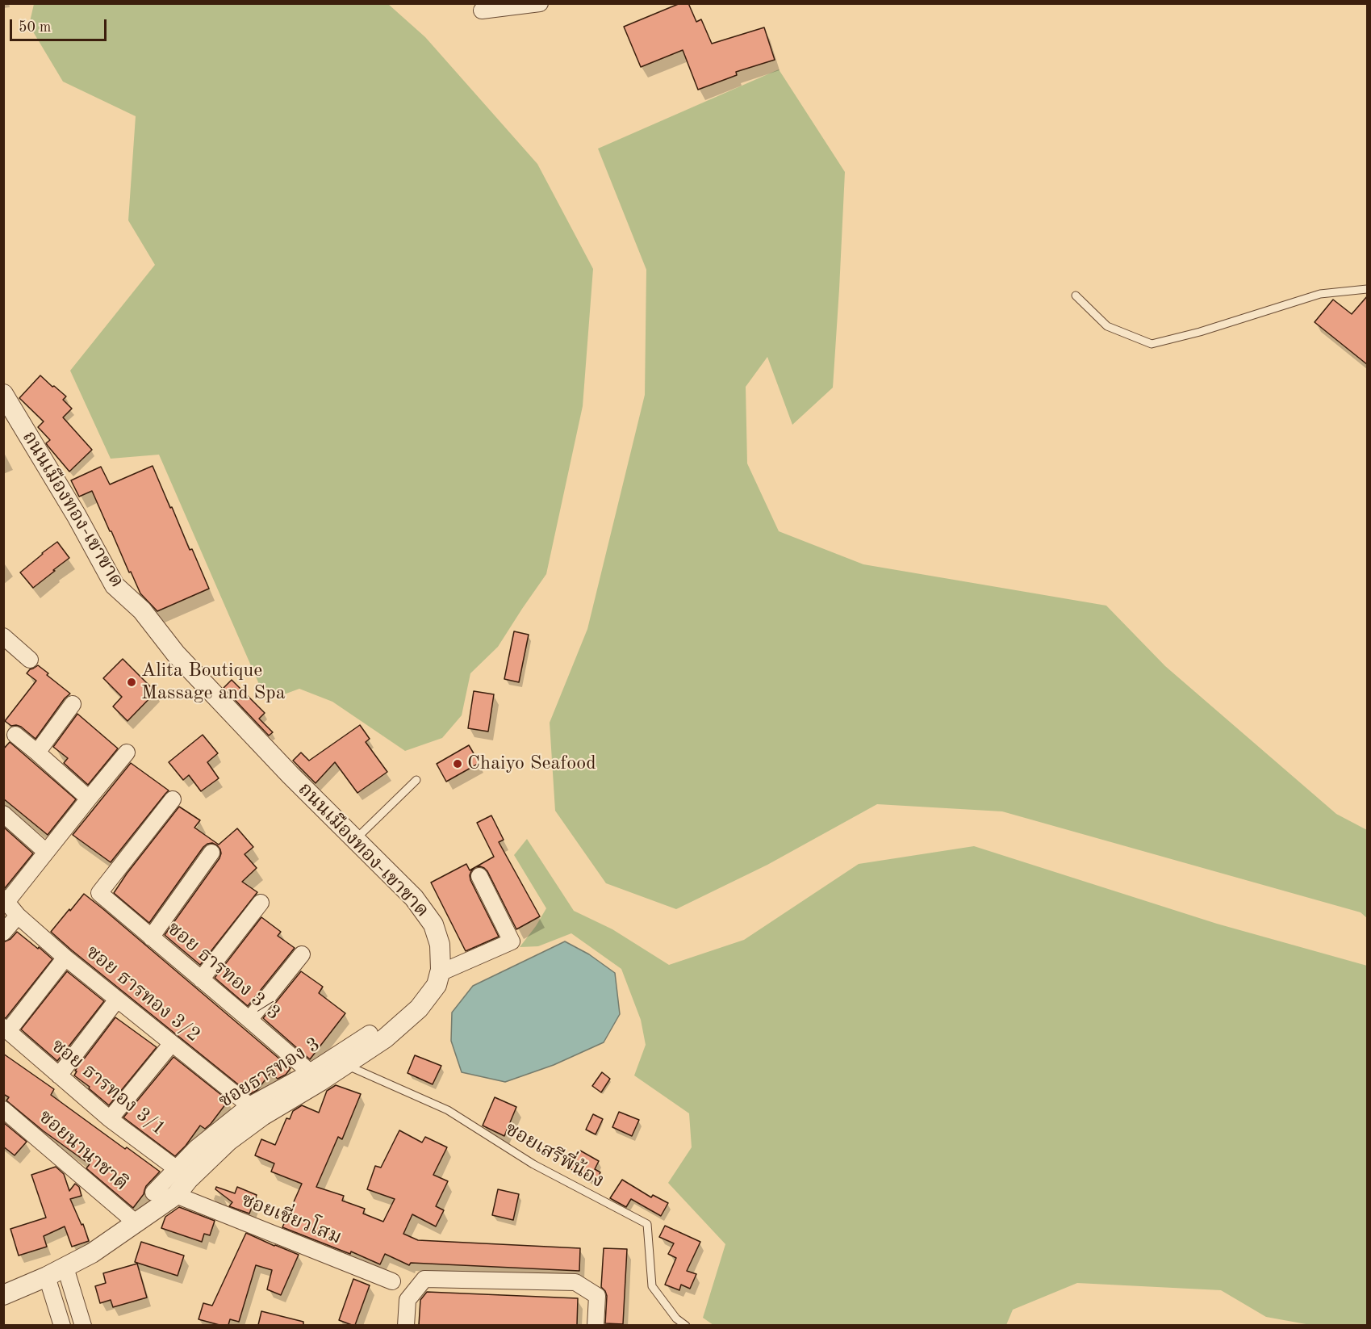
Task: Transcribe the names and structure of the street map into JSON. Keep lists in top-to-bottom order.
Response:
{
  "streets": {
    "street": [
      "ถนนเมืองทอง-เขาขาด",
      "ซอย ธารทอง 3/3",
      "ซอย ธารทอง 3/2",
      "ซอยธารทอง 3",
      "ซอย ธารทอง 3/1",
      "ซอยนานาชาติ",
      "ซอยเชี่ยวโสม"
    ],
    "lane": ["ซอยเสรีพี่น้อง"]
  },
  "crossings": [
    ["ถนนเมืองทอง-เขาขาด", "ซอย ธารทอง 3/3"],
    ["ถนนเมืองทอง-เขาขาด", "ซอย ธารทอง 3/2"],
    ["ถนนเมืองทอง-เขาขาด", "ซอยธารทอง 3"],
    ["ถนนเมืองทอง-เขาขาด", "ซอย ธารทอง 3/1"],
    ["ถนนเมืองทอง-เขาขาด", "ซอยนานาชาติ"],
    ["ถนนเมืองทอง-เขาขาด", "ซอยเสรีพี่น้อง"],
    ["ถนนเมืองทอง-เขาขาด", "ซอยเชี่ยวโสม"],
    ["ซอย ธารทอง 3/3", "ซอยธารทอง 3"]
  ],
  "places": ["Alita Boutique Massage and Spa", "Chaiyo Seafood"],
  "scale_bar": "50 m"
}
